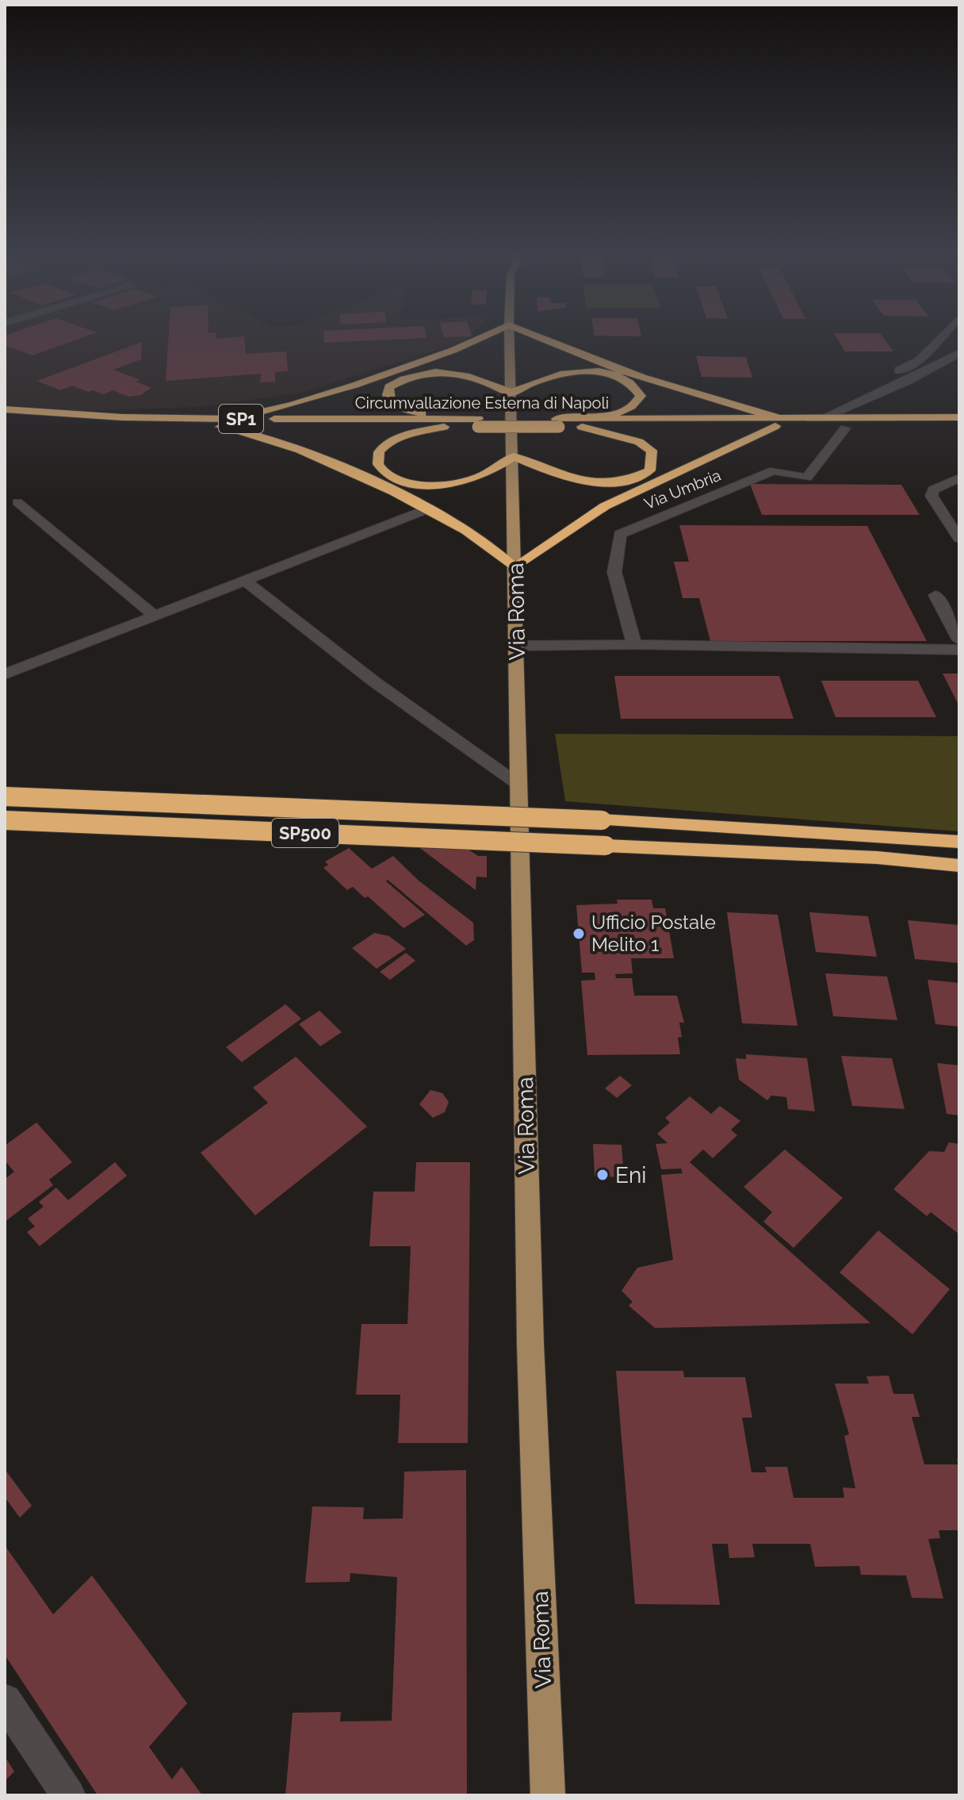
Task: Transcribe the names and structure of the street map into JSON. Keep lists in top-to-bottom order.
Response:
{
  "streets": {
    "highway": ["Circumvallazione Esterna di Napoli", "SP1", "SP500"],
    "main road": ["Via Roma"],
    "street": ["Via Umbria"]
  },
  "crossings": [
    ["Circumvallazione Esterna di Napoli", "Via Umbria"]
  ],
  "places": ["Ufficio Postale Melito 1", "Eni"]
}
